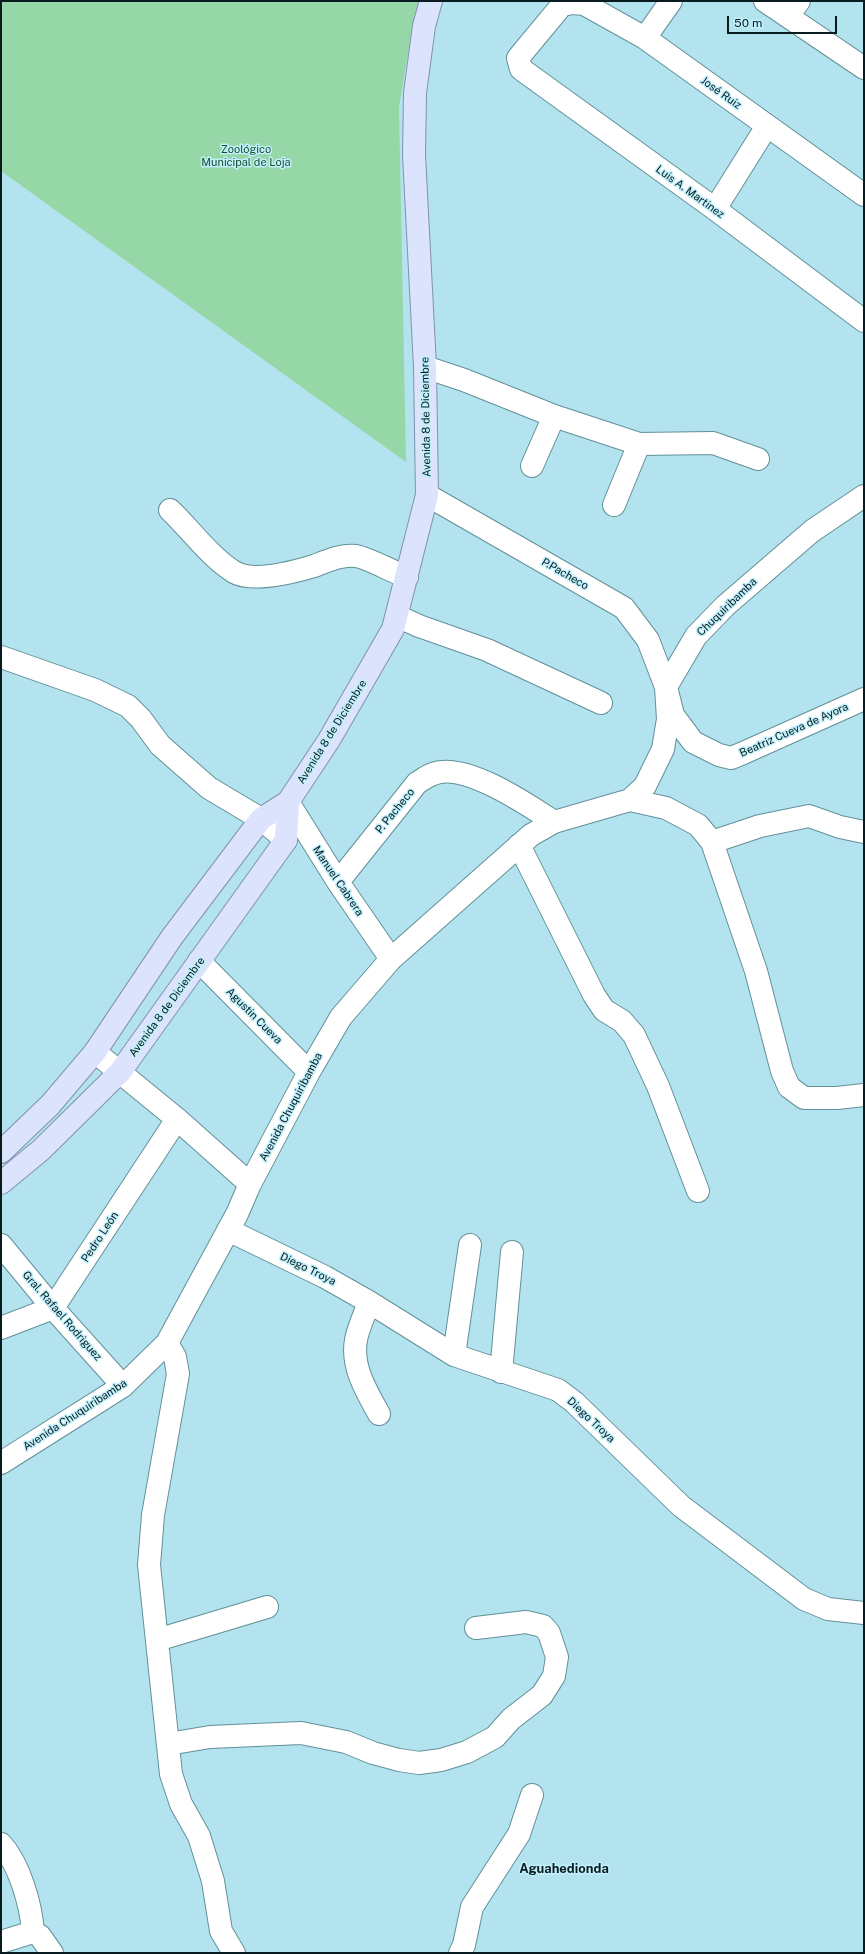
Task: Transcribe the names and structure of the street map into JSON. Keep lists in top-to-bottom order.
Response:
{
  "streets": {
    "main road": ["Avenida 8 de Diciembre"],
    "street": [
      "José Ruiz",
      "Luis A. Martinez",
      "P.Pacheco",
      "Chuquiribamba",
      "Beatriz Cueva de Ayora",
      "P. Pacheco",
      "Manuel Cabrera",
      "Agustin Cueva",
      "Avenida Chuquiribamba",
      "Pedro León",
      "Diego Troya",
      "Gral. Rafael Rodriguez"
    ]
  },
  "crossings": [
    ["José Ruiz", "Luis A. Martinez"],
    ["Avenida 8 de Diciembre", "P.Pacheco"],
    ["Avenida 8 de Diciembre", "Manuel Cabrera"],
    ["Avenida 8 de Diciembre", "Agustin Cueva"],
    ["P.Pacheco", "Chuquiribamba"],
    ["P.Pacheco", "Beatriz Cueva de Ayora"],
    ["Chuquiribamba", "Beatriz Cueva de Ayora"],
    ["P. Pacheco", "Manuel Cabrera"],
    ["P. Pacheco", "Avenida Chuquiribamba"],
    ["Manuel Cabrera", "Avenida Chuquiribamba"],
    ["Agustin Cueva", "Avenida Chuquiribamba"],
    ["Avenida Chuquiribamba", "Diego Troya"],
    ["Avenida Chuquiribamba", "Gral. Rafael Rodriguez"],
    ["Pedro León", "Gral. Rafael Rodriguez"]
  ],
  "districts": ["Aguahedionda"],
  "parks": ["Zoológico Municipal de Loja"],
  "scale_bar": "50 m"
}
